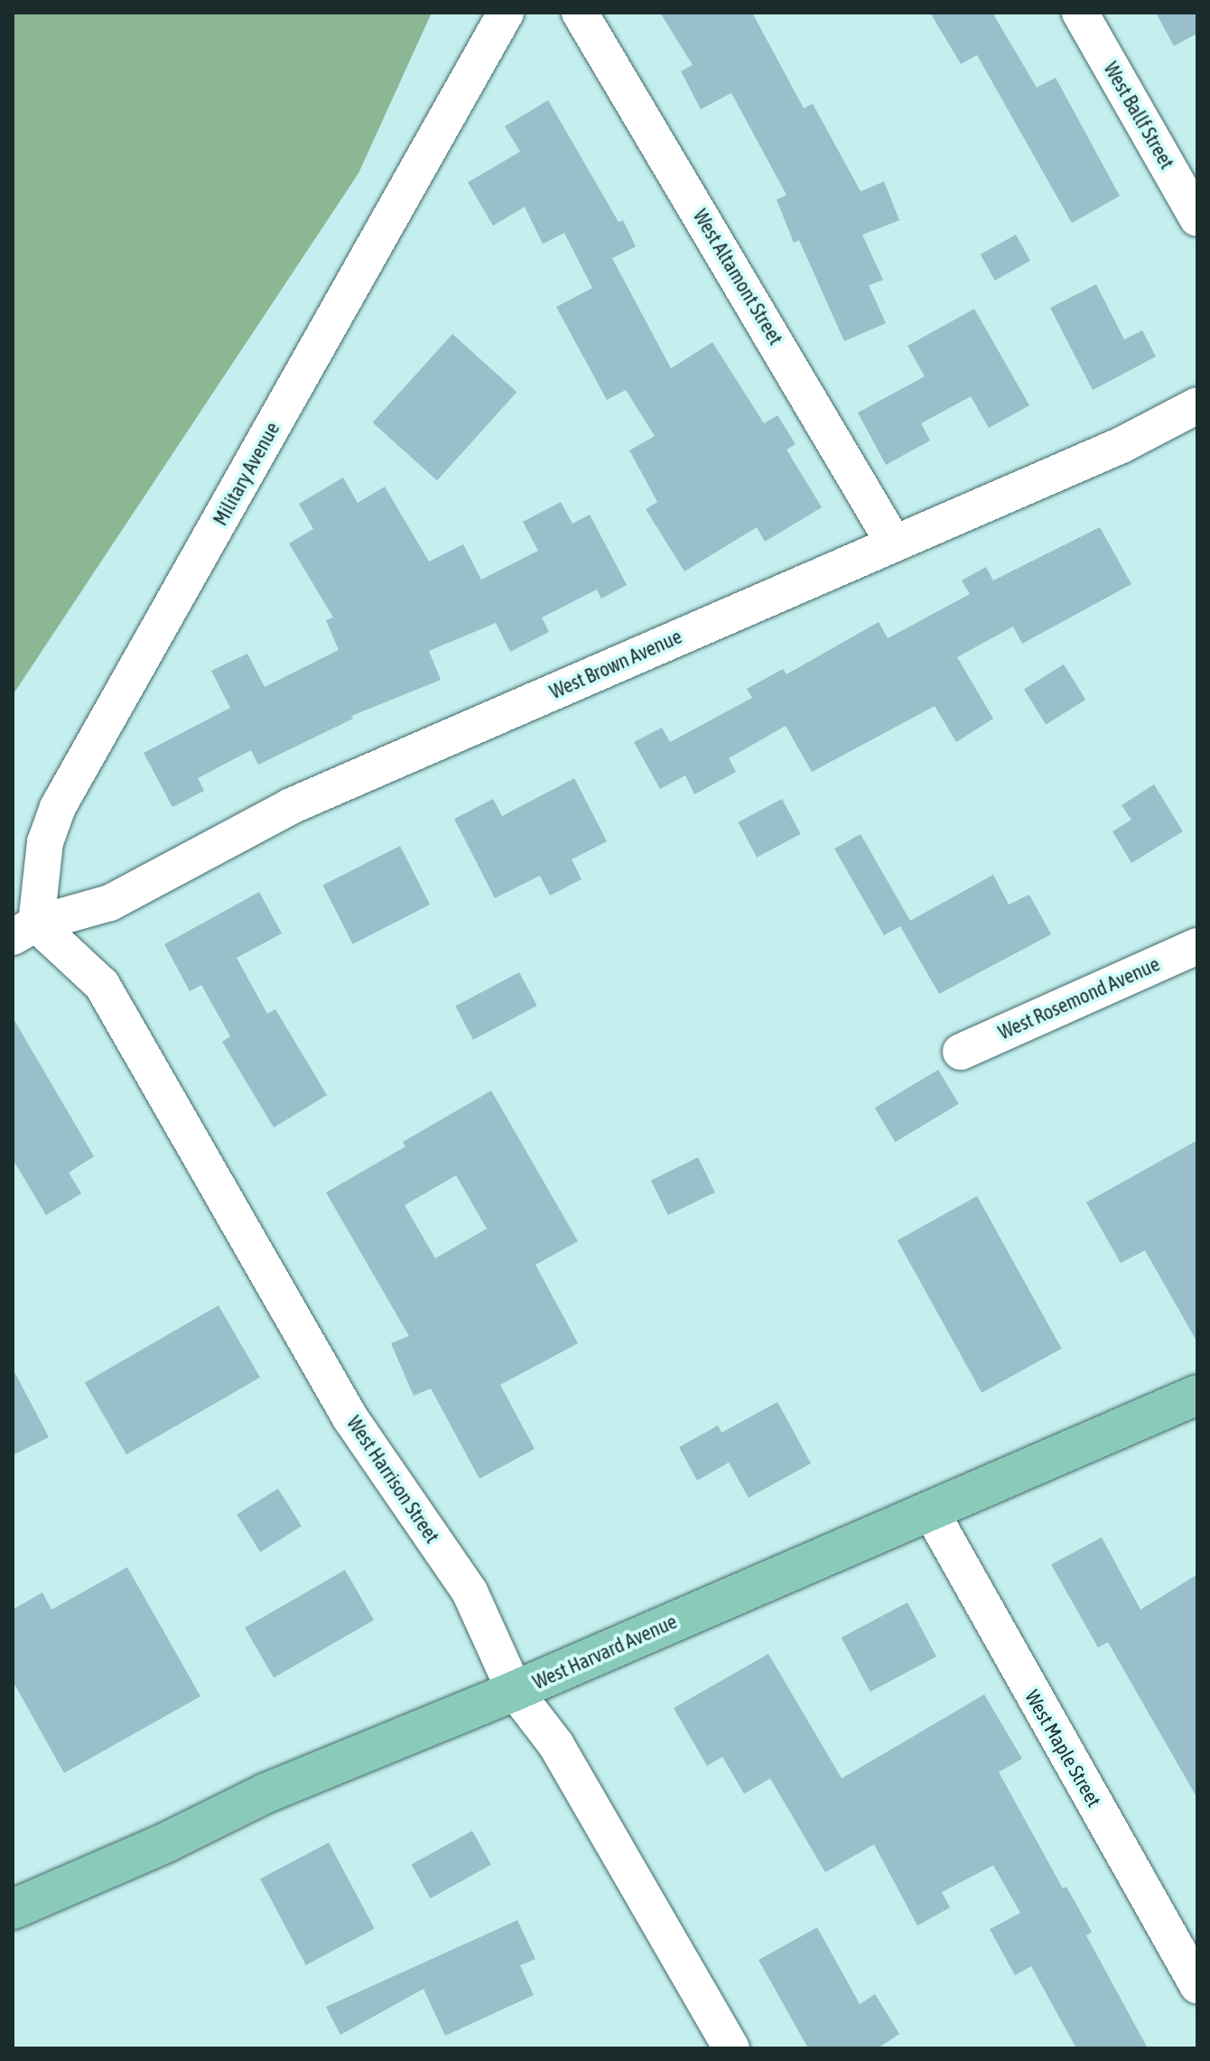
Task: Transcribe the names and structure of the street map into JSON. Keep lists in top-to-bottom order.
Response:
{
  "streets": {
    "main road": ["West Harvard Avenue"],
    "street": [
      "West Ballf Street",
      "West Altamont Street",
      "Military Avenue",
      "West Brown Avenue",
      "West Rosemond Avenue",
      "West Harrison Street",
      "West Maple Street"
    ]
  },
  "crossings": [
    ["West Altamont Street", "West Brown Avenue"],
    ["Military Avenue", "West Brown Avenue"],
    ["Military Avenue", "West Harrison Street"],
    ["West Brown Avenue", "West Harrison Street"],
    ["West Harrison Street", "West Harvard Avenue"],
    ["West Harvard Avenue", "West Maple Street"]
  ]
}
